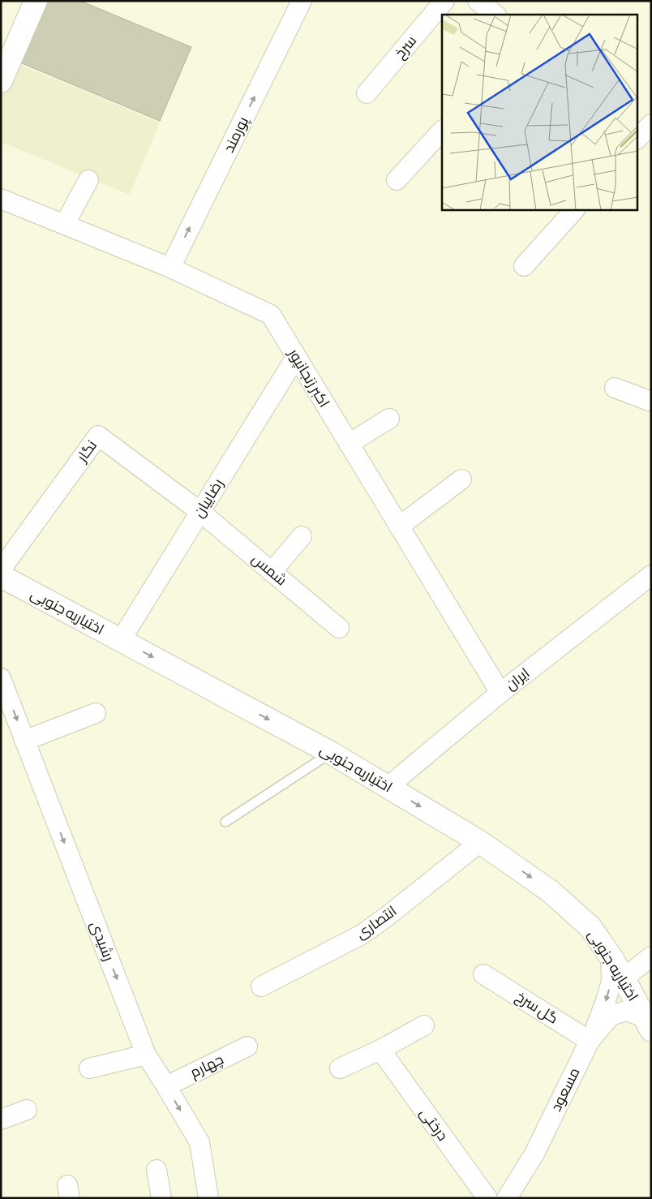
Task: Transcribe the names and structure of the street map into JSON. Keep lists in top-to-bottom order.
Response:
{
  "streets": {
    "main road": ["اختیاریه جنوبی"],
    "street": [
      "سرخ",
      "پورمند",
      "اکبر زنجانپور",
      "نگار",
      "رضاییان",
      "شمس",
      "ایران",
      "انتصاری",
      "رشیدی",
      "گل سرخ",
      "چهارم",
      "مسعود",
      "درختی"
    ]
  },
  "crossings": [
    ["پورمند", "اکبر زنجانپور"],
    ["اکبر زنجانپور", "رضاییان"],
    ["اکبر زنجانپور", "ایران"],
    ["نگار", "رضاییان"],
    ["نگار", "شمس"],
    ["رضاییان", "شمس"],
    ["رضاییان", "اختیاریه جنوبی"],
    ["اختیاریه جنوبی", "ایران"],
    ["اختیاریه جنوبی", "انتصاری"],
    ["اختیاریه جنوبی", "مسعود"],
    ["رشیدی", "چهارم"],
    ["گل سرخ", "مسعود"]
  ],
  "one_way": ["پورمند", "اختیاریه جنوبی", "رشیدی"]
}
